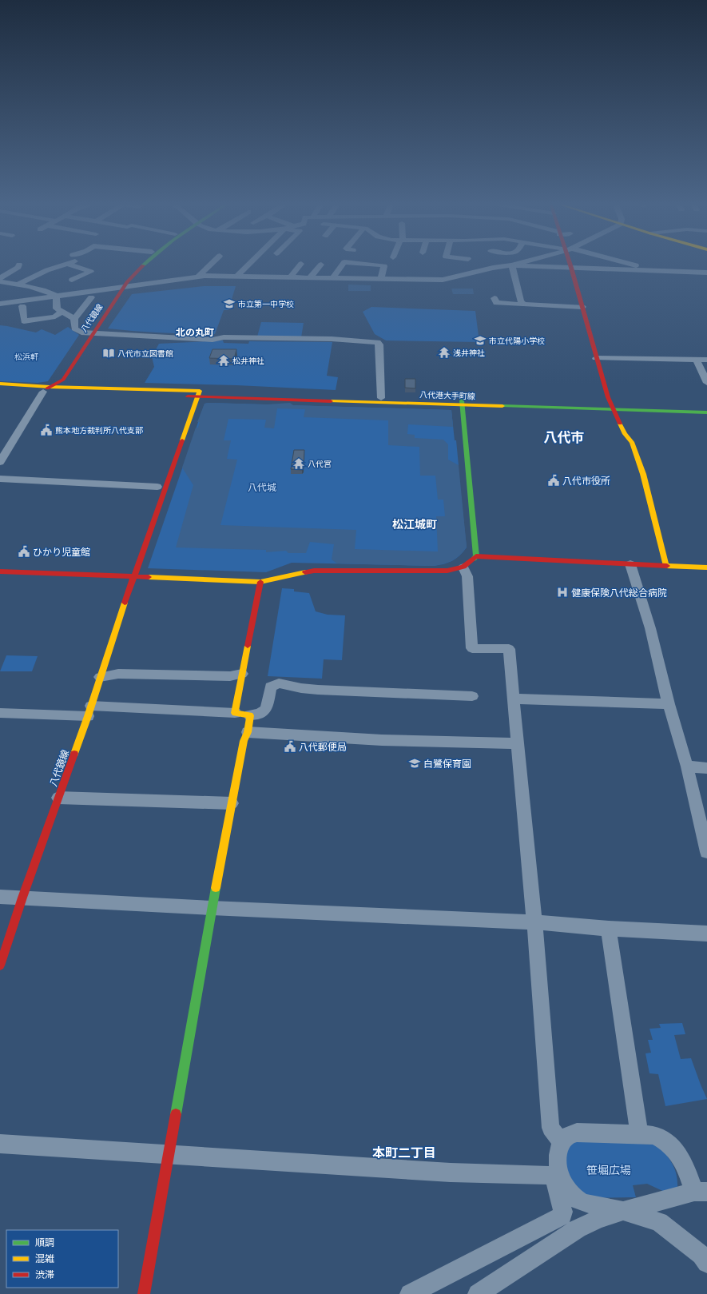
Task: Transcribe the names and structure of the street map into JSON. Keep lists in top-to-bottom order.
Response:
{
  "streets": {
    "main road": ["八代鏡線", "八代港大手町線"]
  },
  "crossings": [
    ["八代鏡線", "八代港大手町線"]
  ],
  "districts": [
    "北の丸町",
    "八代市",
    "松江城町",
    "本町二丁目"
  ],
  "parks": ["松浜軒", "八代城", "笹堀広場"],
  "places": {
    "school or university": ["市立第一中学校", "市立代陽小学校", "白鷺保育園"],
    "temple": ["浅井神社", "松井神社", "八代宮"],
    "library": ["八代市立図書館"],
    "public building": [
      "熊本地方裁判所八代支部",
      "八代市役所",
      "ひかり児童館",
      "八代郵便局"
    ],
    "hospital": ["健康保険八代総合病院"]
  },
  "legend": ["順調", "混雑", "渋滞"]
}
